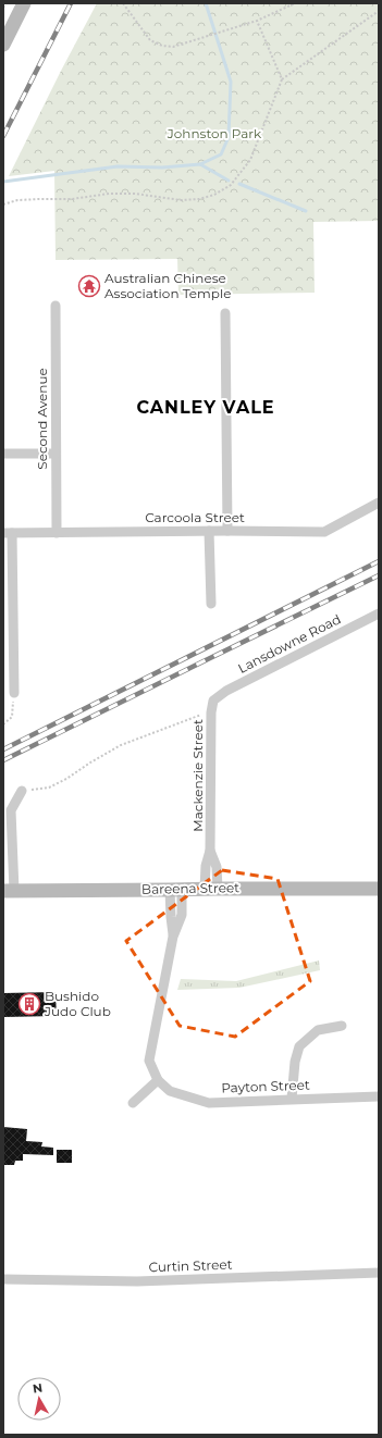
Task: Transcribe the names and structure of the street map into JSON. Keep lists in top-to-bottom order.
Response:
{
  "streets": {
    "main road": ["Bareena Street"],
    "street": [
      "Second Avenue",
      "Carcoola Street",
      "Lansdowne Road",
      "Mackenzie Street",
      "Payton Street",
      "Curtin Street"
    ]
  },
  "crossings": [
    ["Second Avenue", "Carcoola Street"],
    ["Lansdowne Road", "Mackenzie Street"],
    ["Mackenzie Street", "Bareena Street"]
  ],
  "districts": ["CANLEY VALE"],
  "parks": ["Johnston Park"],
  "places": {
    "temple": ["Australian Chinese Association Temple"],
    "building": ["Bushido Judo Club"]
  },
  "north": "top"
}
